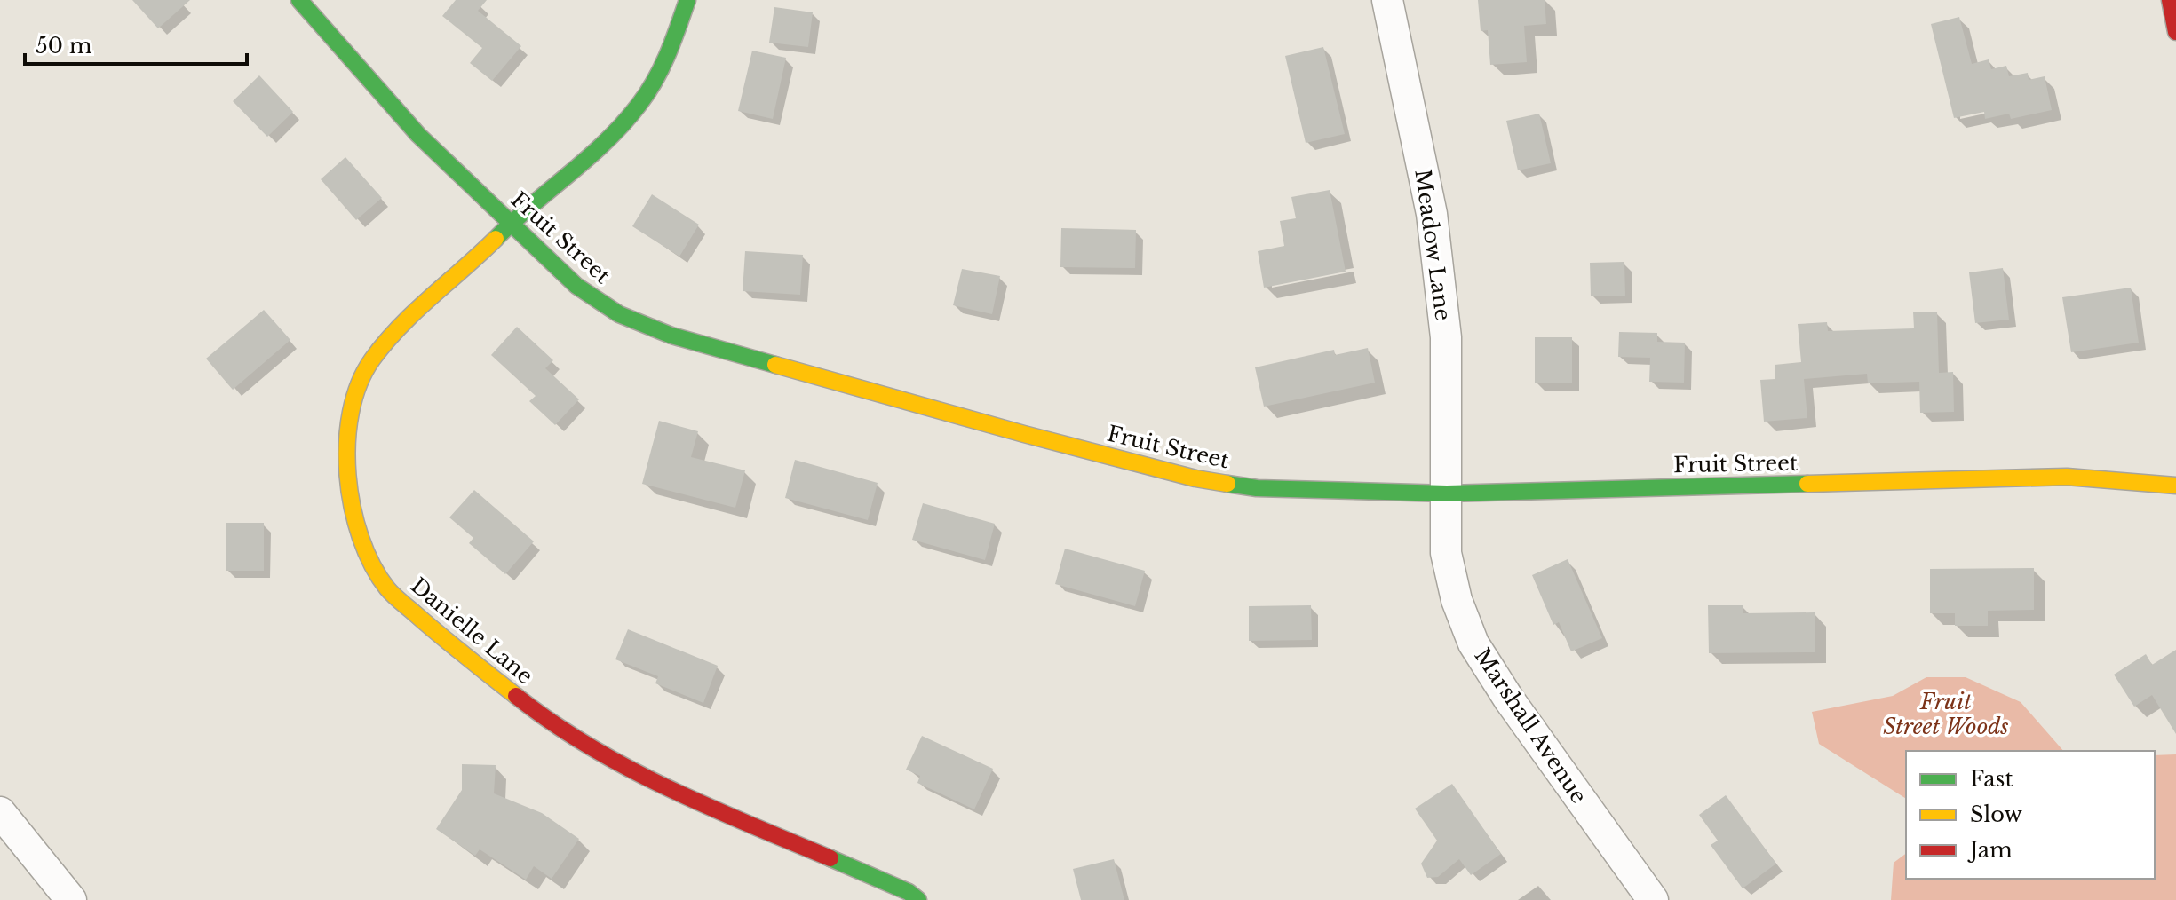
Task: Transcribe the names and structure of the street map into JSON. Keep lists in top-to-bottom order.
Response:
{
  "streets": {
    "street": [
      "Fruit Street",
      "Meadow Lane",
      "Danielle Lane",
      "Marshall Avenue"
    ]
  },
  "crossings": [
    ["Fruit Street", "Meadow Lane"],
    ["Fruit Street", "Danielle Lane"],
    ["Fruit Street", "Marshall Avenue"],
    ["Meadow Lane", "Marshall Avenue"]
  ],
  "parks": ["Fruit Street Woods"],
  "legend": ["Fast", "Slow", "Jam"],
  "scale_bar": "50 m"
}
